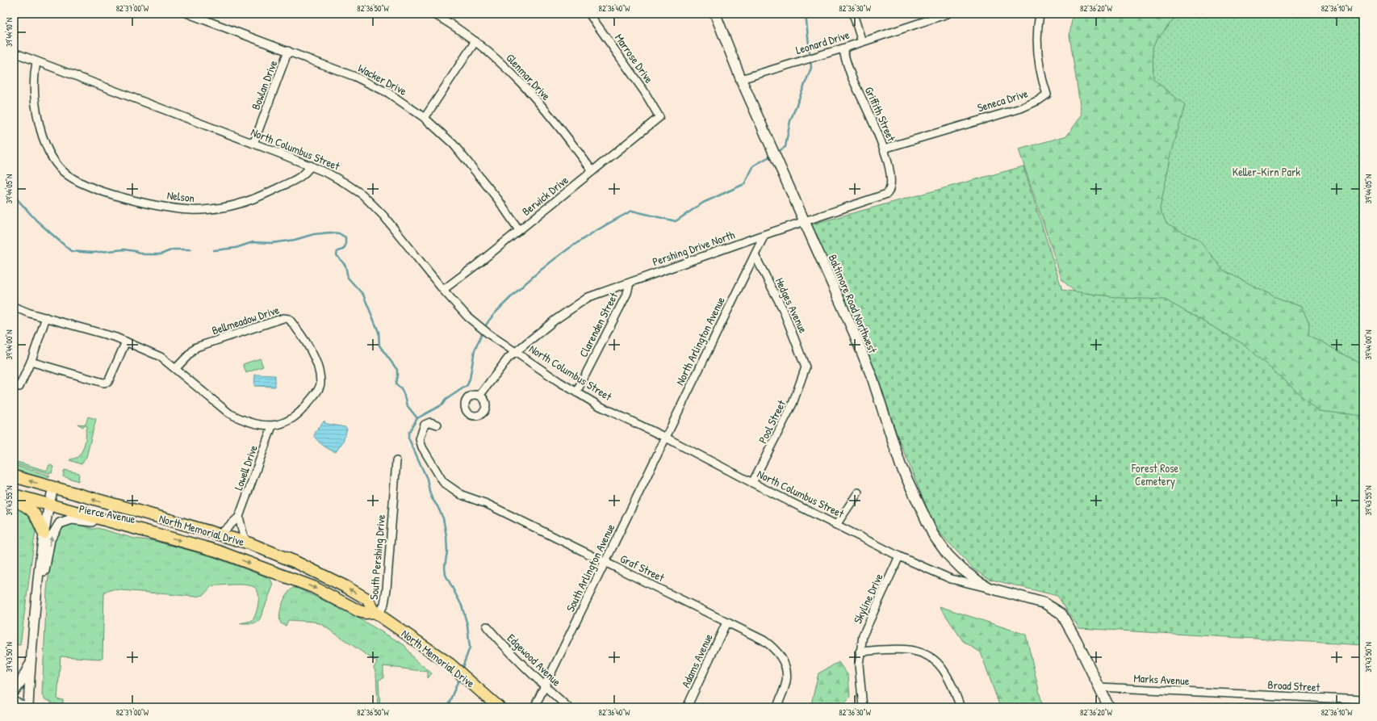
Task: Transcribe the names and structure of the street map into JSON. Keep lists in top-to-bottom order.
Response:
{
  "streets": {
    "main road": ["North Columbus Street", "Baltimore Road Northwest", "North Memorial Drive"],
    "street": [
      "Leonard Drive",
      "Marrose Drive",
      "Glenmar Drive",
      "Wacker Drive",
      "Bowlan Drive",
      "Seneca Drive",
      "Griffith Street",
      "Berwick Drive",
      "Nelson",
      "Pershing Drive North",
      "Hedges Avenue",
      "Bellmeadow Drive",
      "Clarenden Street",
      "North Arlington Avenue",
      "Pool Street",
      "Lowell Drive",
      "Pierce Avenue",
      "South Pershing Drive",
      "South Arlington Avenue",
      "Graf Street",
      "Skyline Drive",
      "Edgewood Avenue",
      "Adams Avenue",
      "Marks Avenue",
      "Broad Street"
    ]
  },
  "crossings": [
    ["Leonard Drive", "Griffith Street"],
    ["Leonard Drive", "Baltimore Road Northwest"],
    ["Marrose Drive", "Berwick Drive"],
    ["Glenmar Drive", "Berwick Drive"],
    ["Wacker Drive", "Bowlan Drive"],
    ["Wacker Drive", "Berwick Drive"],
    ["Bowlan Drive", "North Columbus Street"],
    ["Seneca Drive", "Griffith Street"],
    ["Griffith Street", "Pershing Drive North"],
    ["North Columbus Street", "Berwick Drive"],
    ["North Columbus Street", "Nelson"],
    ["North Columbus Street", "Pershing Drive North"],
    ["North Columbus Street", "Baltimore Road Northwest"],
    ["North Columbus Street", "Clarenden Street"],
    ["North Columbus Street", "North Arlington Avenue"],
    ["North Columbus Street", "Pool Street"],
    ["North Columbus Street", "South Arlington Avenue"],
    ["North Columbus Street", "Skyline Drive"],
    ["North Columbus Street", "Marks Avenue"],
    ["Pershing Drive North", "Baltimore Road Northwest"],
    ["Pershing Drive North", "Clarenden Street"],
    ["Pershing Drive North", "North Arlington Avenue"],
    ["Hedges Avenue", "North Arlington Avenue"],
    ["Hedges Avenue", "Pool Street"],
    ["Bellmeadow Drive", "Lowell Drive"],
    ["North Arlington Avenue", "South Arlington Avenue"],
    ["Lowell Drive", "North Memorial Drive"],
    ["Pierce Avenue", "North Memorial Drive"],
    ["North Memorial Drive", "South Pershing Drive"],
    ["South Arlington Avenue", "Graf Street"],
    ["South Arlington Avenue", "Edgewood Avenue"],
    ["Graf Street", "Adams Avenue"],
    ["Marks Avenue", "Broad Street"]
  ],
  "parks": ["Keller-Kirn Park", "Forest Rose Cemetery"],
  "coordinates": [
    "82°37'00\"W",
    "82°36'50\"W",
    "82°36'40\"W",
    "82°36'30\"W",
    "82°36'20\"W",
    "82°36'10\"W",
    "39°44'10\"N",
    "39°44'05\"N",
    "39°44'00\"N",
    "39°43'55\"N",
    "39°43'50\"N"
  ]
}
